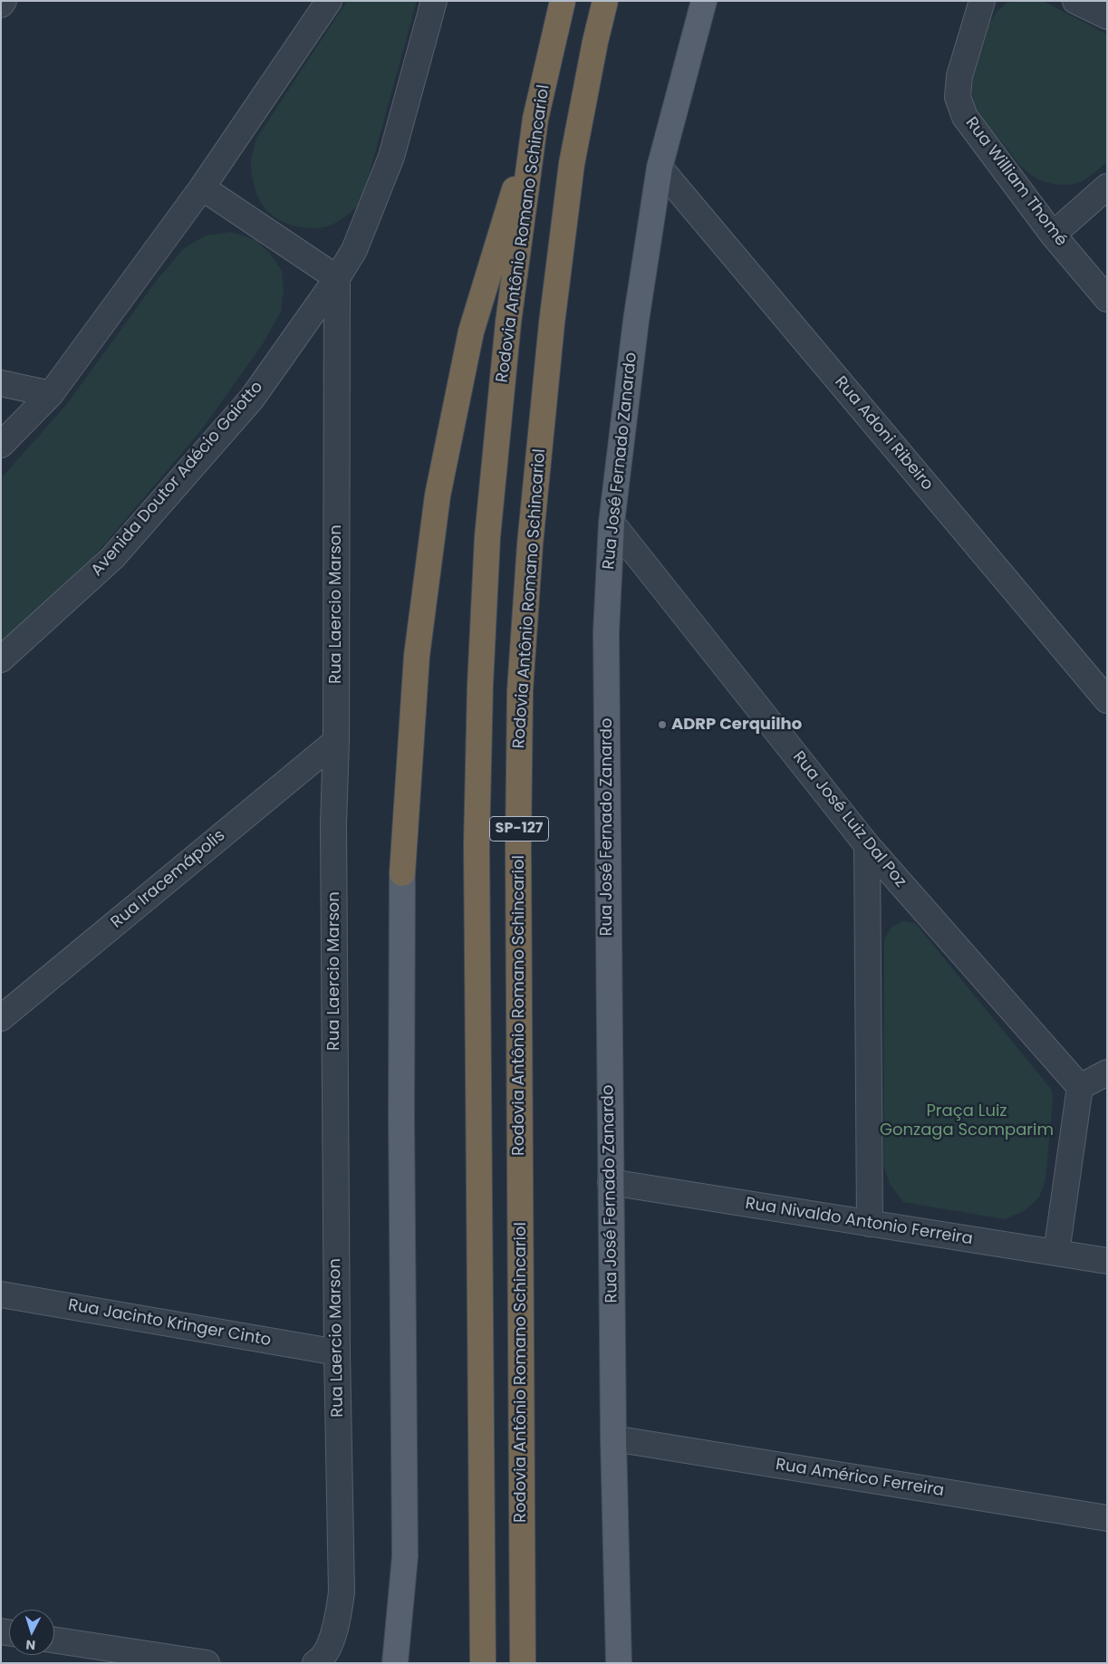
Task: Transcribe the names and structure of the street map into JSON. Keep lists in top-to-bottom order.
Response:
{
  "streets": {
    "highway": ["Rodovia Antônio Romano Schincariol", "SP-127"],
    "main road": ["Rua José Fernado Zanardo"],
    "street": [
      "Rua William Thomé",
      "Rua Adoni Ribeiro",
      "Avenida Doutor Adécio Gaiotto",
      "Rua Laercio Marson",
      "Rua José Luiz Dal Poz",
      "Rua Iracemápolis",
      "Rua Nivaldo Antonio Ferreira",
      "Rua Jacinto Kringer Cinto",
      "Rua Américo Ferreira"
    ]
  },
  "crossings": [
    ["Rua Adoni Ribeiro", "Rua José Fernado Zanardo"],
    ["Rua José Fernado Zanardo", "Rua José Luiz Dal Poz"],
    ["Rua José Fernado Zanardo", "Rua Nivaldo Antonio Ferreira"],
    ["Rua José Fernado Zanardo", "Rua Américo Ferreira"],
    ["Avenida Doutor Adécio Gaiotto", "Rua Laercio Marson"],
    ["Rua Laercio Marson", "Rua Iracemápolis"],
    ["Rua Laercio Marson", "Rua Jacinto Kringer Cinto"]
  ],
  "parks": ["Praça Luiz Gonzaga Scomparim"],
  "places": ["ADRP Cerquilho"],
  "north": "bottom"
}
